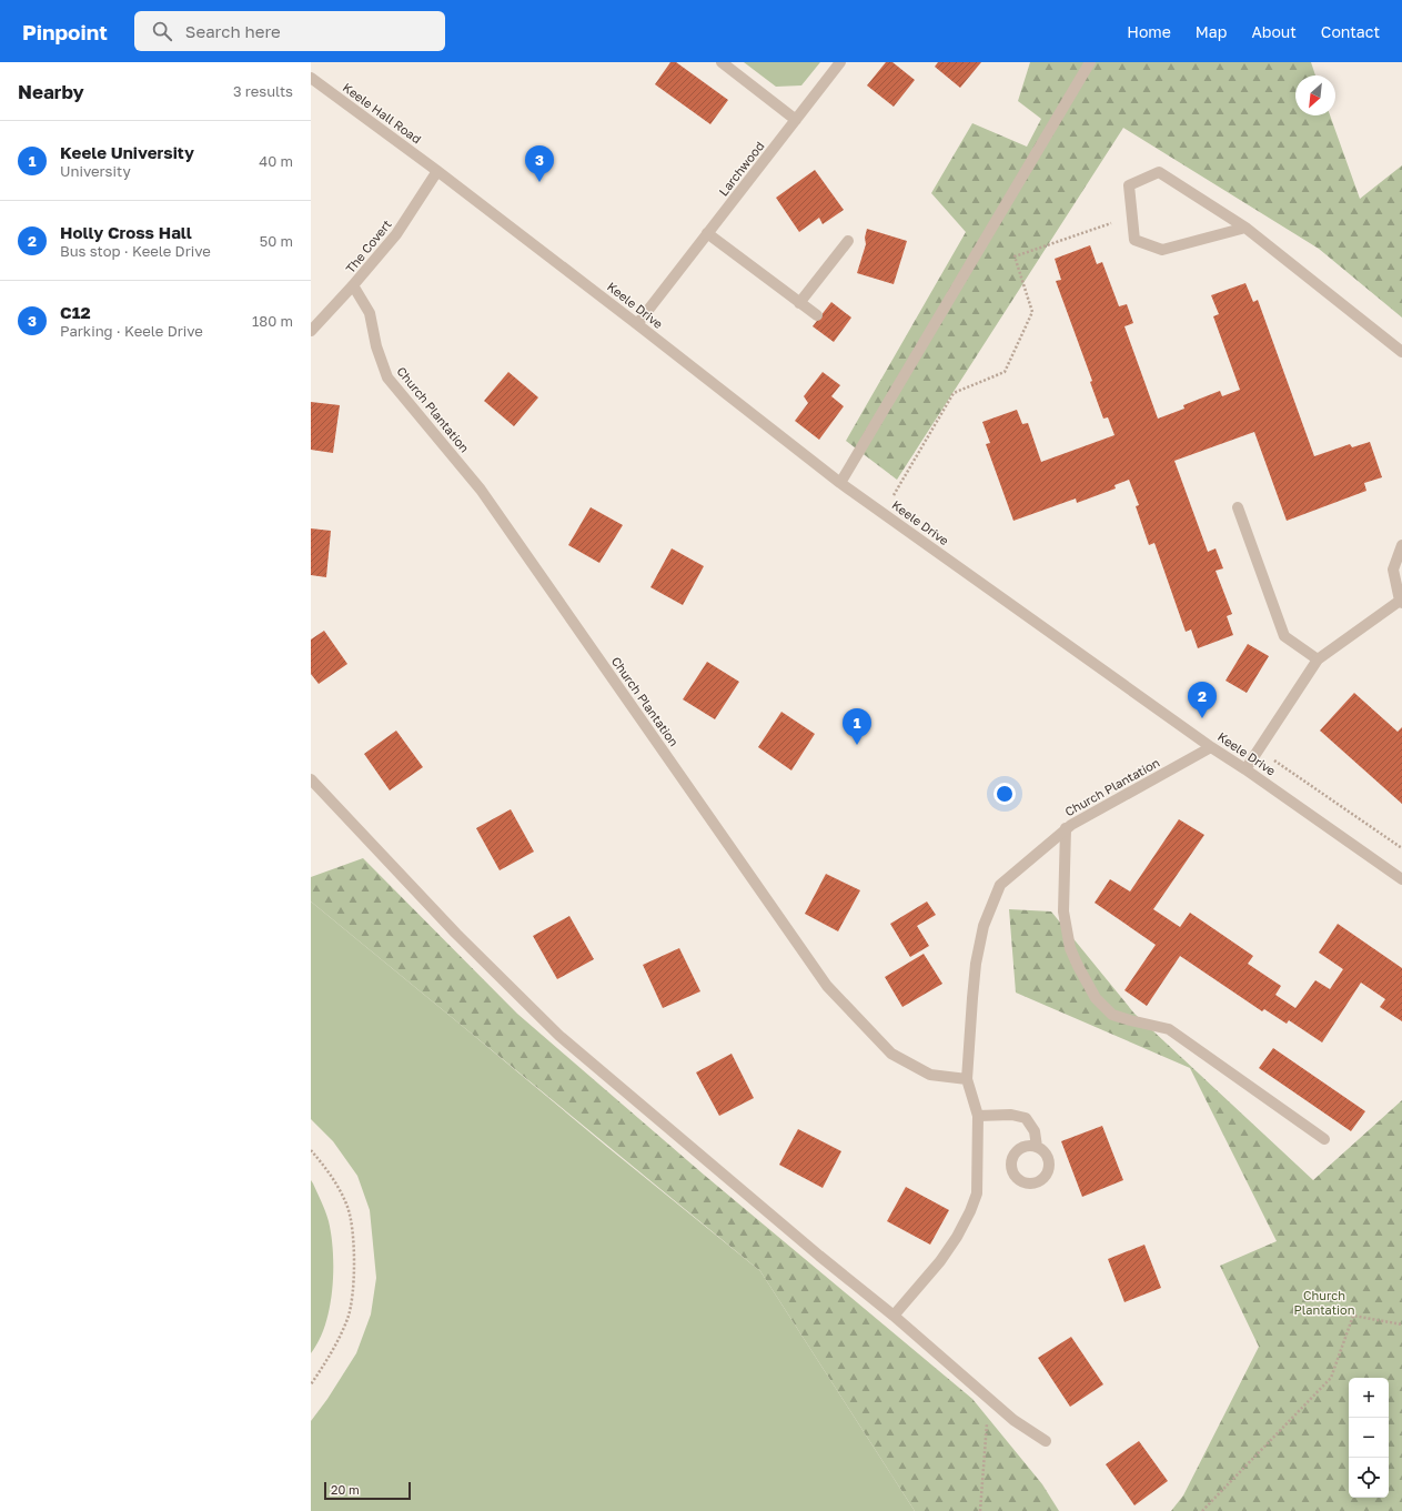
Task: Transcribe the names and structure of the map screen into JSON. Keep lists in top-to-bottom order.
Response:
{
  "streets": {
    "street": [
      "Keele Hall Road",
      "Larchwood",
      "The Covert",
      "Keele Drive",
      "Church Plantation"
    ]
  },
  "crossings": [
    ["Keele Hall Road", "The Covert"],
    ["Keele Hall Road", "Keele Drive"],
    ["Larchwood", "Keele Drive"],
    ["The Covert", "Keele Drive"],
    ["The Covert", "Church Plantation"],
    ["Keele Drive", "Church Plantation"]
  ],
  "parks": ["Church Plantation"],
  "scale_bar": "20 m",
  "north": "bottom left",
  "page": {
    "header": "Pinpoint",
    "search": "Search here",
    "nav": [
      "Home",
      "Map",
      "About",
      "Contact"
    ],
    "heading": ["Nearby", "3 results"],
    "list": [
      {
        "mark": "1",
        "name": "Keele University",
        "note": "University",
        "value": "40 m"
      },
      {
        "mark": "2",
        "name": "Holly Cross Hall",
        "note": "Bus stop · Keele Drive",
        "value": "50 m"
      },
      {
        "mark": "3",
        "name": "C12",
        "note": "Parking · Keele Drive",
        "value": "180 m"
      }
    ],
    "pins": ["3", "2", "1"],
    "map_buttons": ["+", "−"],
    "scale": "20 m"
  }
}
